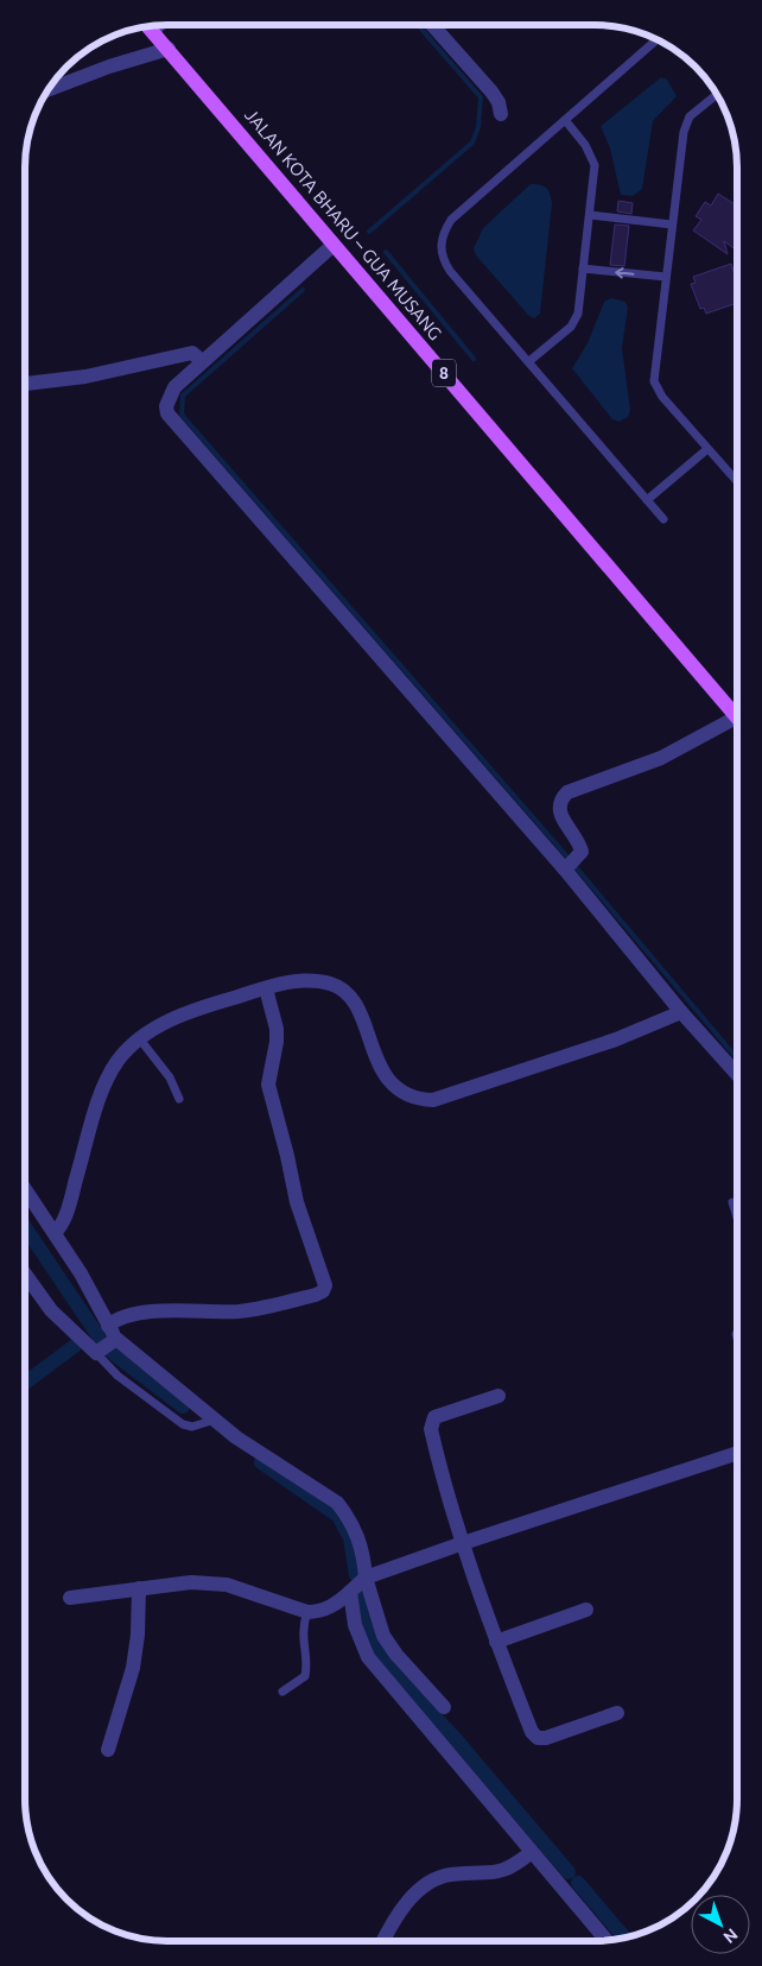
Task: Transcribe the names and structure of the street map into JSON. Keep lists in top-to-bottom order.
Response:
{
  "streets": {
    "main road": ["JALAN KOTA BHARU – GUA MUSANG", "8"]
  },
  "north": "bottom right"
}
